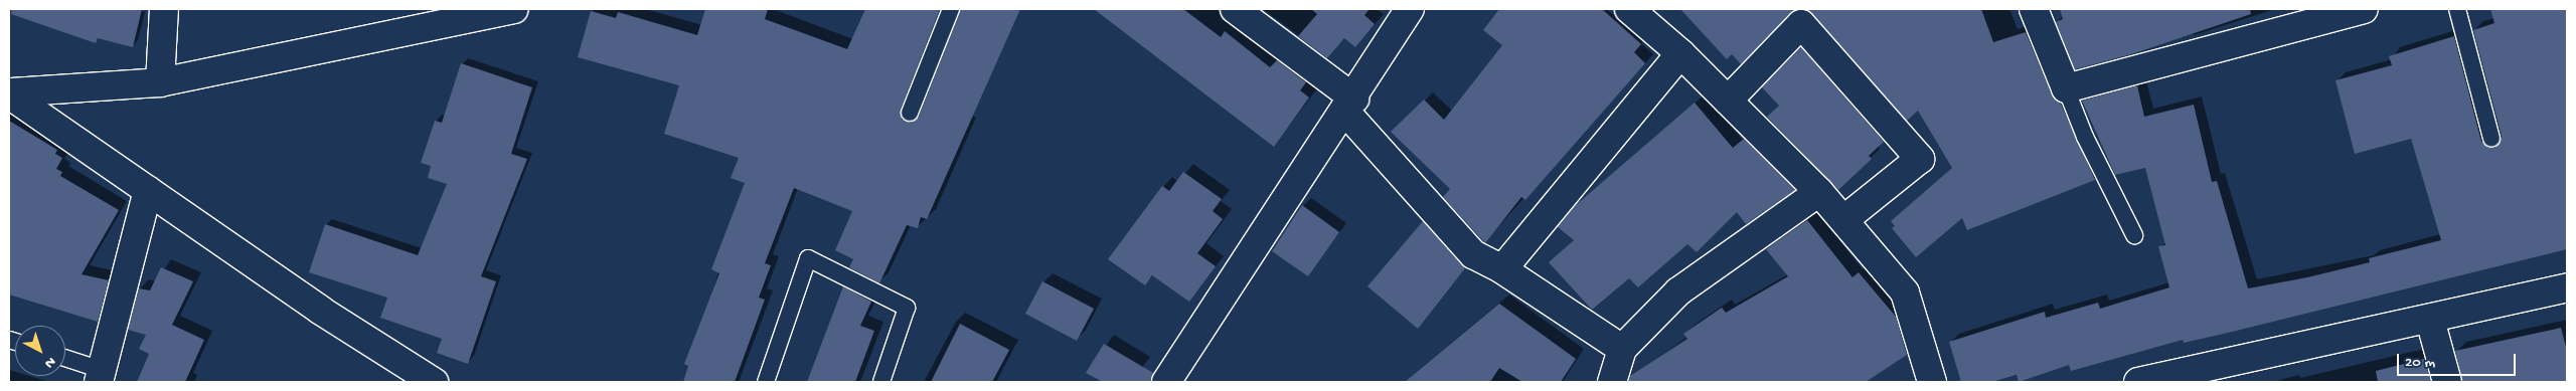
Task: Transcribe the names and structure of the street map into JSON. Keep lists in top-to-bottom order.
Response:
{
  "scale_bar": "20 m",
  "north": "bottom right"
}
